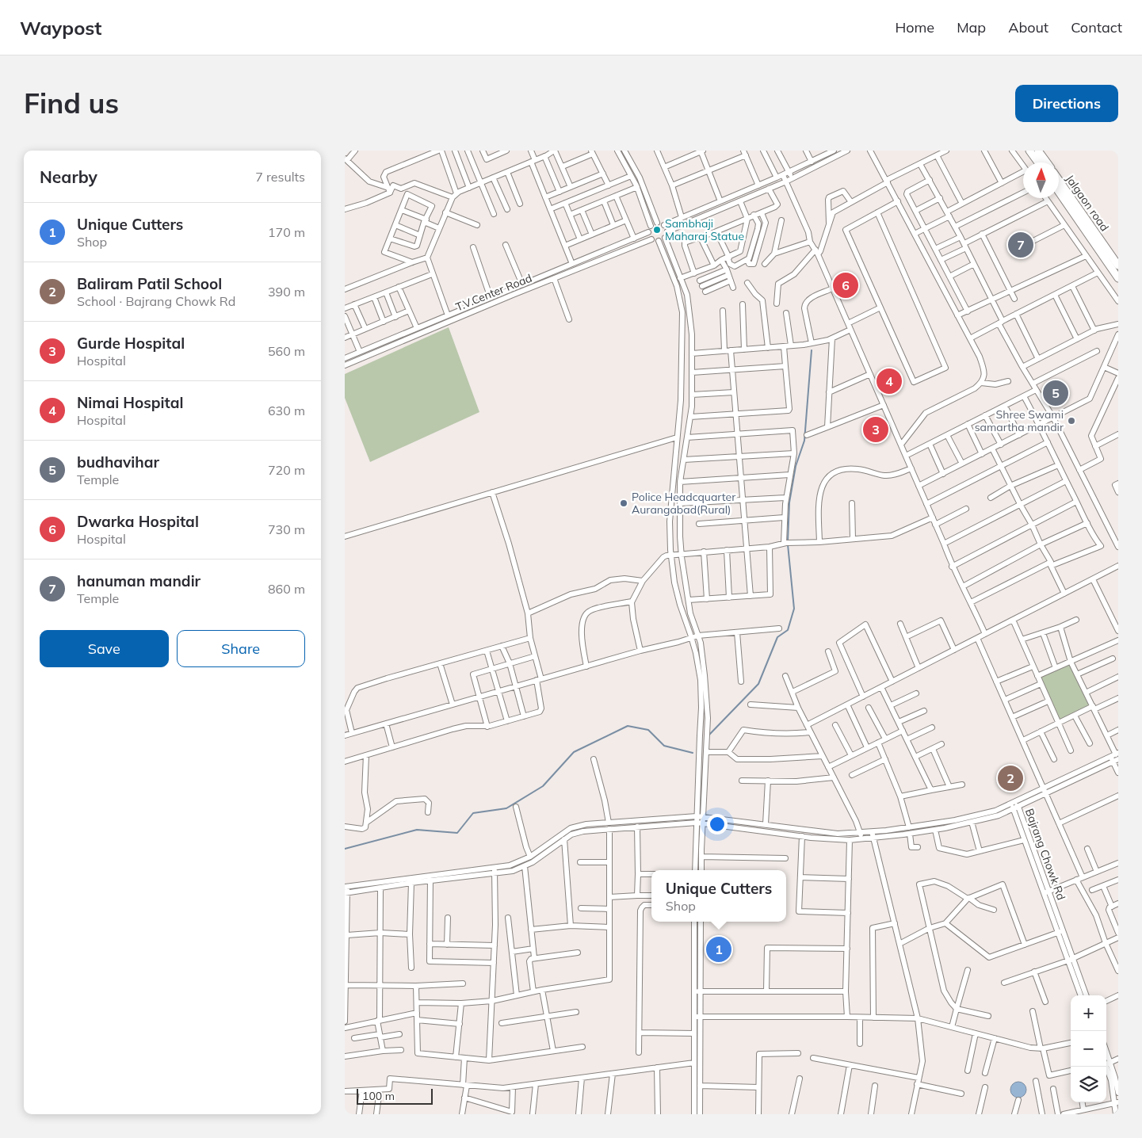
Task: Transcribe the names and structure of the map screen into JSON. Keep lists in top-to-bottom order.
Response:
{
  "streets": {
    "highway": ["Jalgaon road"],
    "street": ["T.V.Center Road", "Bajrang Chowk Rd"]
  },
  "places": ["Sambhaji Maharaj Statue", "Shree Swami samartha mandir", "Police Headcquarter Aurangabad(Rural)"],
  "scale_bar": "100 m",
  "north": "top",
  "page": {
    "header": "Waypost",
    "nav": [
      "Home",
      "Map",
      "About",
      "Contact"
    ],
    "buttons": [
      "Directions",
      ["Save", "Share"]
    ],
    "title": "Find us",
    "heading": ["Nearby", "7 results"],
    "list": [
      {
        "mark": "1",
        "name": "Unique Cutters",
        "note": "Shop",
        "value": "170 m"
      },
      {
        "mark": "2",
        "name": "Baliram Patil School",
        "note": "School · Bajrang Chowk Rd",
        "value": "390 m"
      },
      {
        "mark": "3",
        "name": "Gurde Hospital",
        "note": "Hospital",
        "value": "560 m"
      },
      {
        "mark": "4",
        "name": "Nimai Hospital",
        "note": "Hospital",
        "value": "630 m"
      },
      {
        "mark": "5",
        "name": "budhavihar",
        "note": "Temple",
        "value": "720 m"
      },
      {
        "mark": "6",
        "name": "Dwarka Hospital",
        "note": "Hospital",
        "value": "730 m"
      },
      {
        "mark": "7",
        "name": "hanuman mandir",
        "note": "Temple",
        "value": "860 m"
      }
    ],
    "pins": [
      "7",
      "6",
      "4",
      "5",
      "3",
      "2",
      "1"
    ],
    "popup": ["Unique Cutters", "Shop"],
    "map_buttons": ["+", "−"],
    "scale": "100 m"
  }
}
